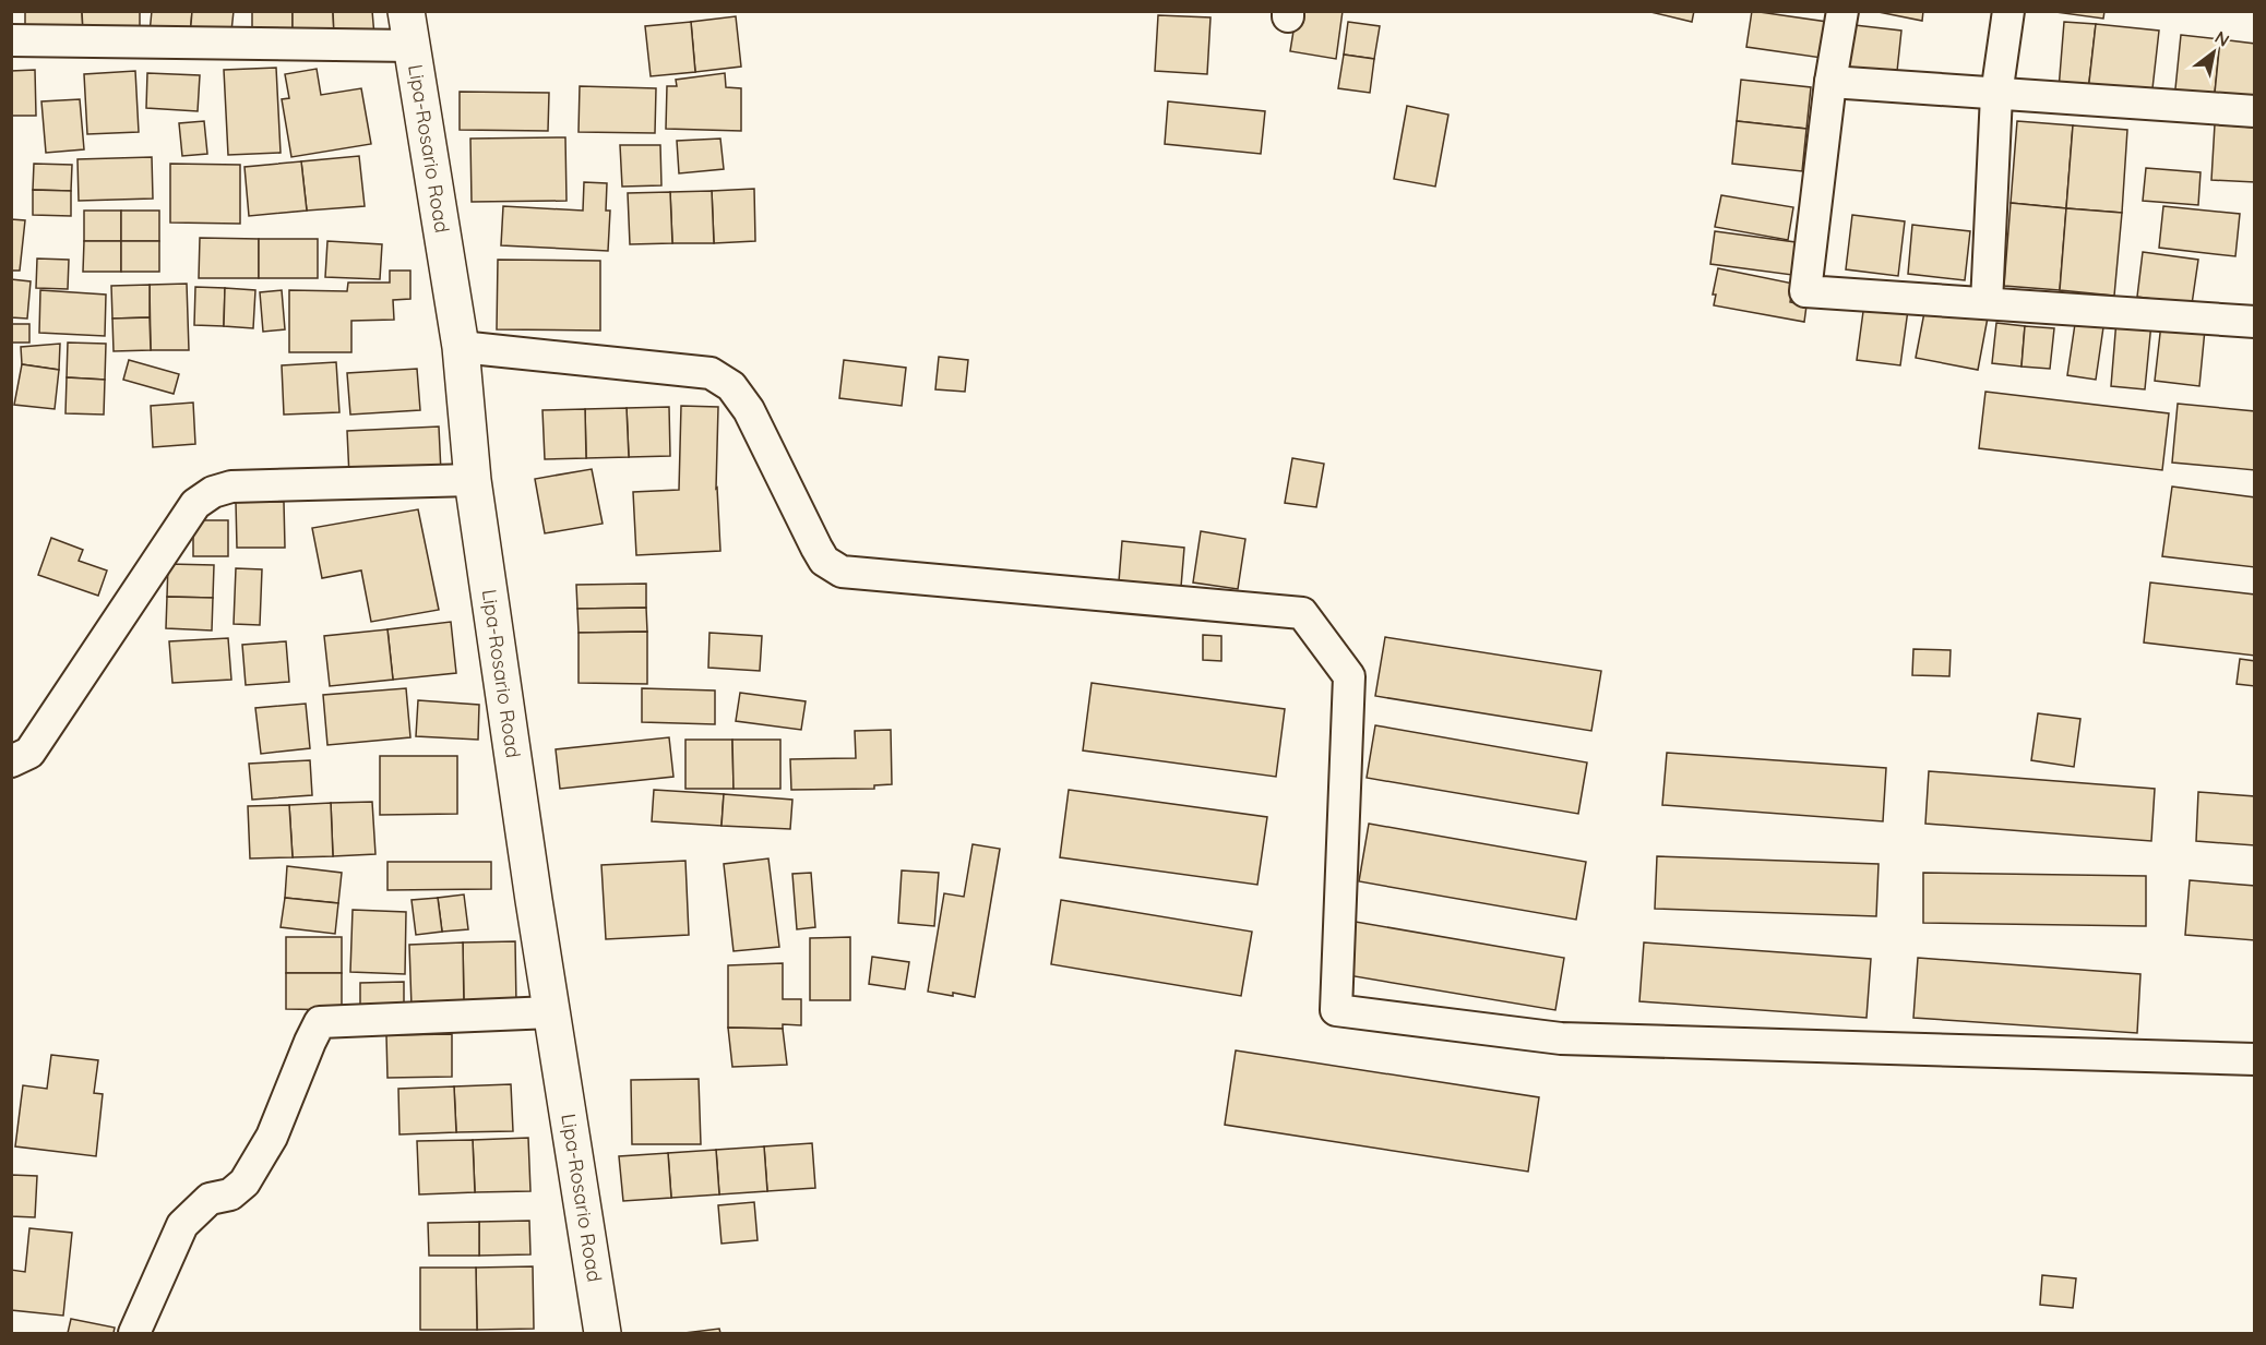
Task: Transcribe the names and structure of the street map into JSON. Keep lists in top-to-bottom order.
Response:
{
  "streets": {
    "main road": ["Lipa-Rosario Road"]
  },
  "north": "top right"
}
